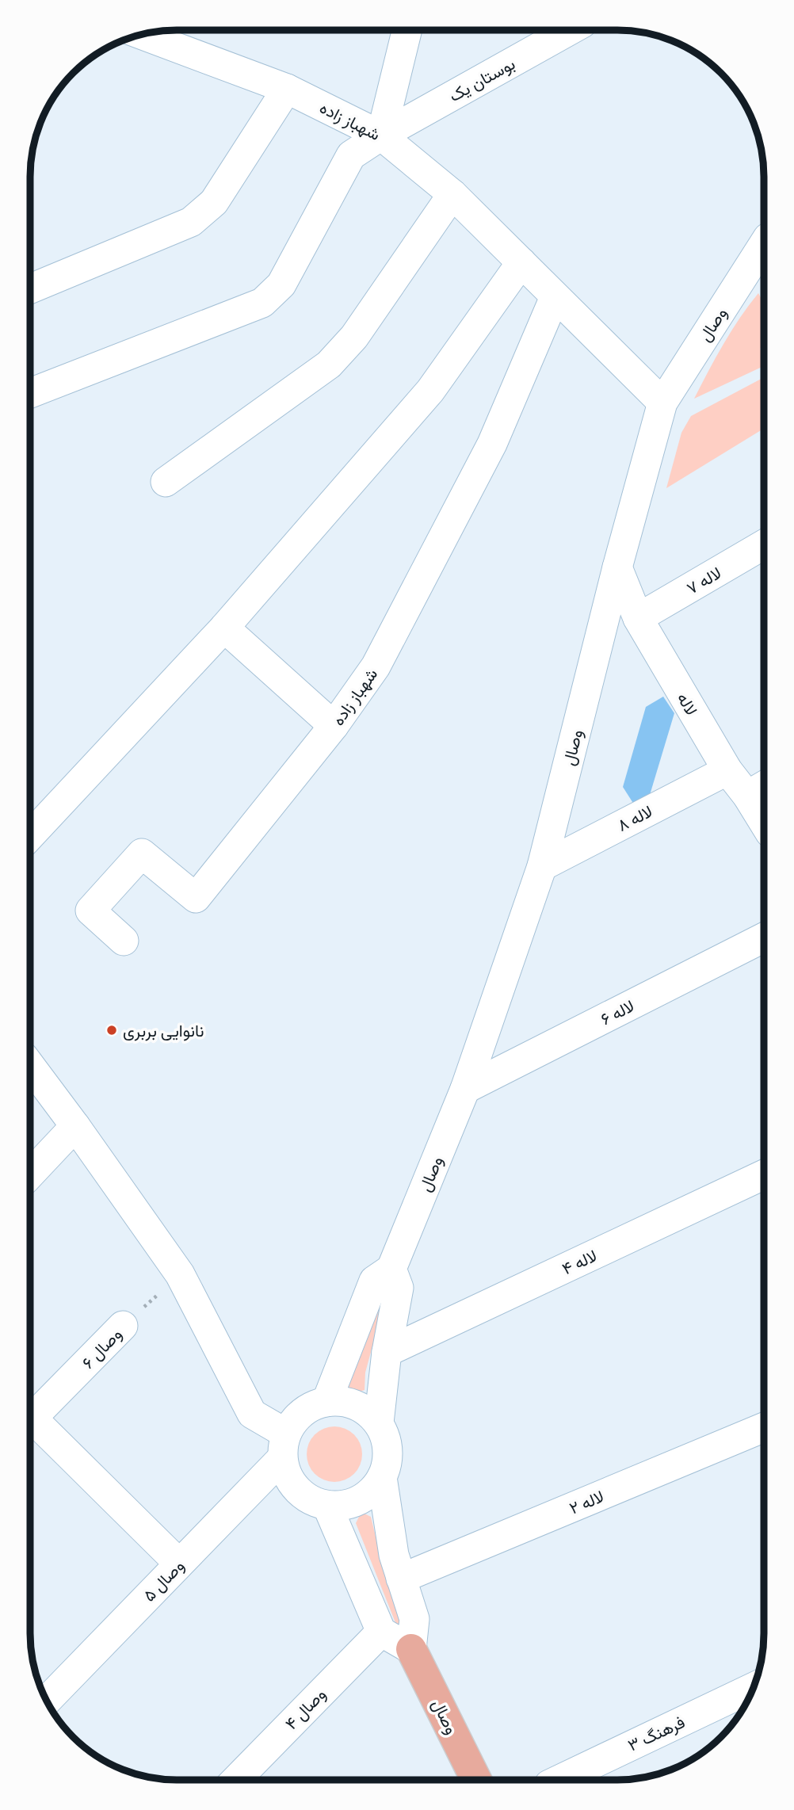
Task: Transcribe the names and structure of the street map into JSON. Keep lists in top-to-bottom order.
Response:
{
  "streets": {
    "main road": ["وصال"],
    "street": [
      "بوستان یک",
      "شهباز زاده",
      "لاله ۷",
      "لاله",
      "لاله ۸",
      "لاله ۶",
      "لاله ۴",
      "وصال ۶",
      "لاله ۲",
      "وصال ۵",
      "وصال ۴",
      "فرهنگ ۳"
    ]
  },
  "crossings": [
    ["بوستان یک", "شهباز زاده"],
    ["شهباز زاده", "وصال"],
    ["وصال", "لاله"],
    ["وصال", "لاله ۸"],
    ["وصال", "لاله ۶"],
    ["لاله ۷", "لاله"],
    ["لاله", "لاله ۸"]
  ],
  "places": ["نانوایی بربری"]
}
